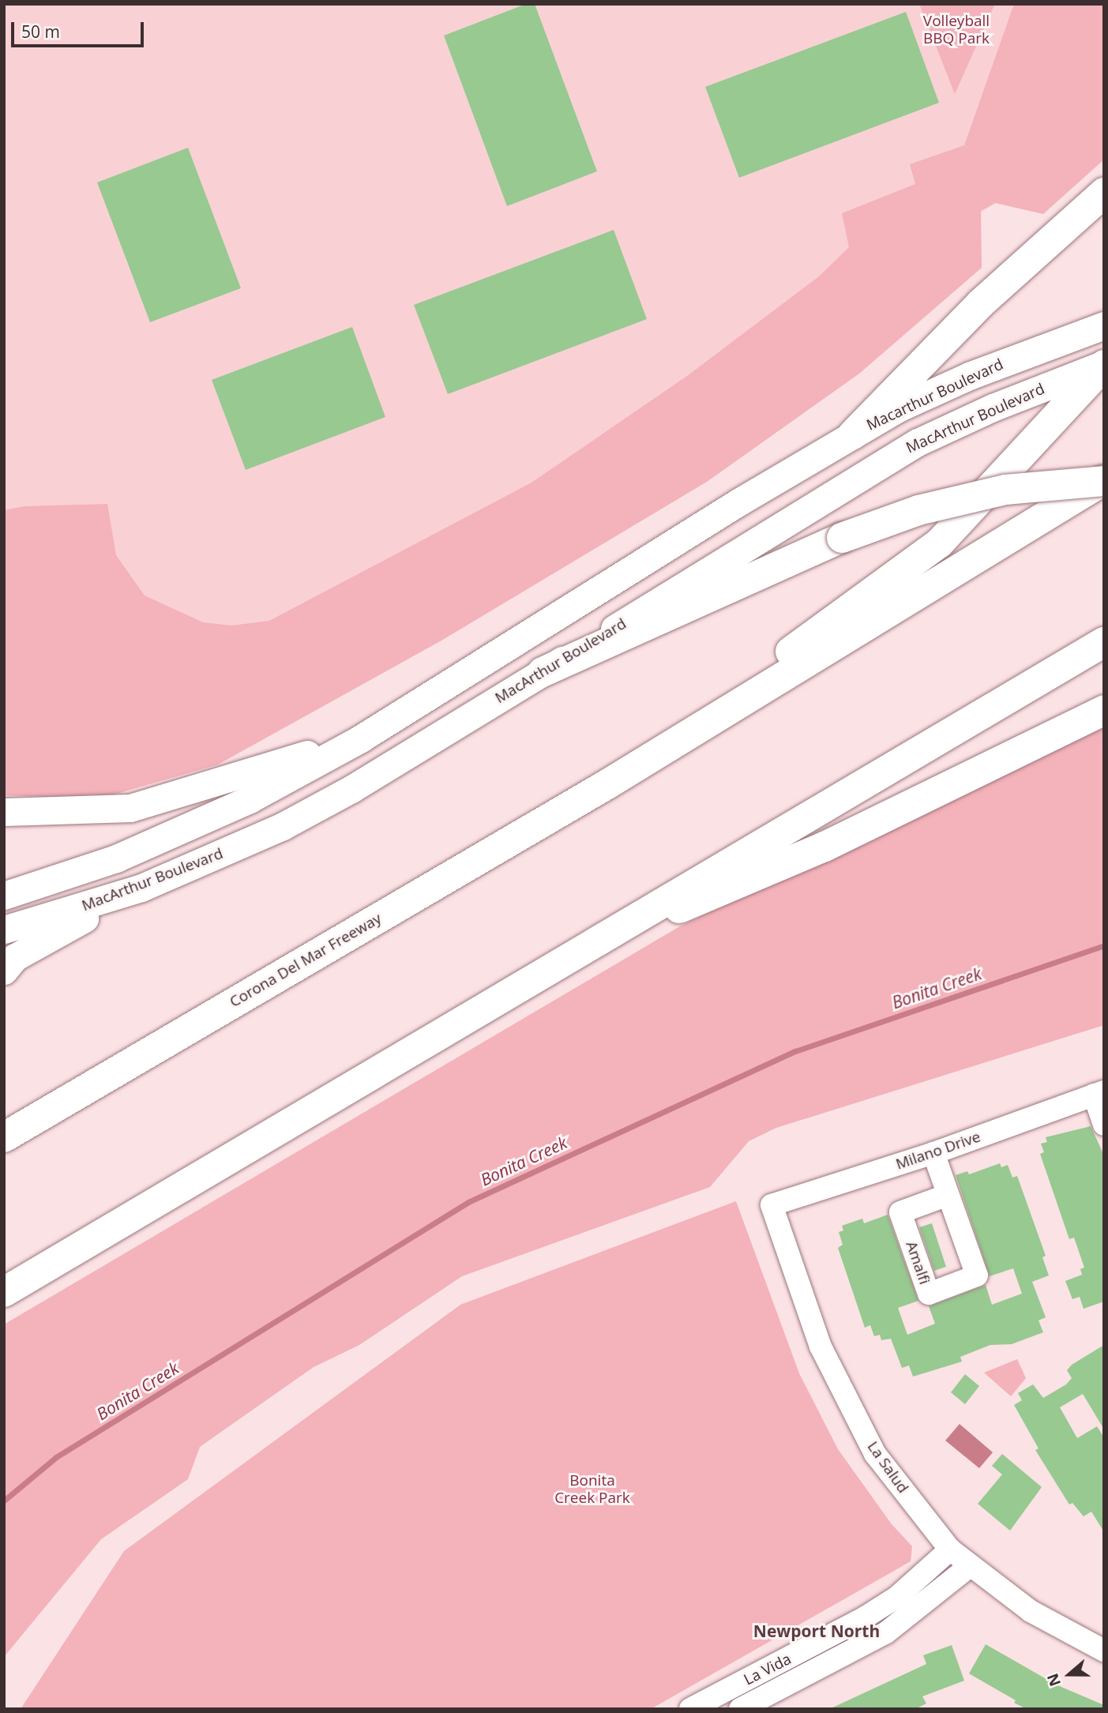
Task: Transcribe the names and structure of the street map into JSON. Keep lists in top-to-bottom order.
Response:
{
  "streets": {
    "highway": ["Corona Del Mar Freeway"],
    "main road": ["Macarthur Boulevard", "MacArthur Boulevard"],
    "street": ["Milano Drive", "La Salud", "La Vida"]
  },
  "crossings": [
    ["Macarthur Boulevard", "MacArthur Boulevard"],
    ["Milano Drive", "La Salud"],
    ["La Salud", "La Vida"]
  ],
  "districts": ["Newport North"],
  "water": ["Bonita Creek"],
  "parks": ["Volleyball BBQ Park", "Bonita Creek Park"],
  "scale_bar": "50 m",
  "north": "left"
}
